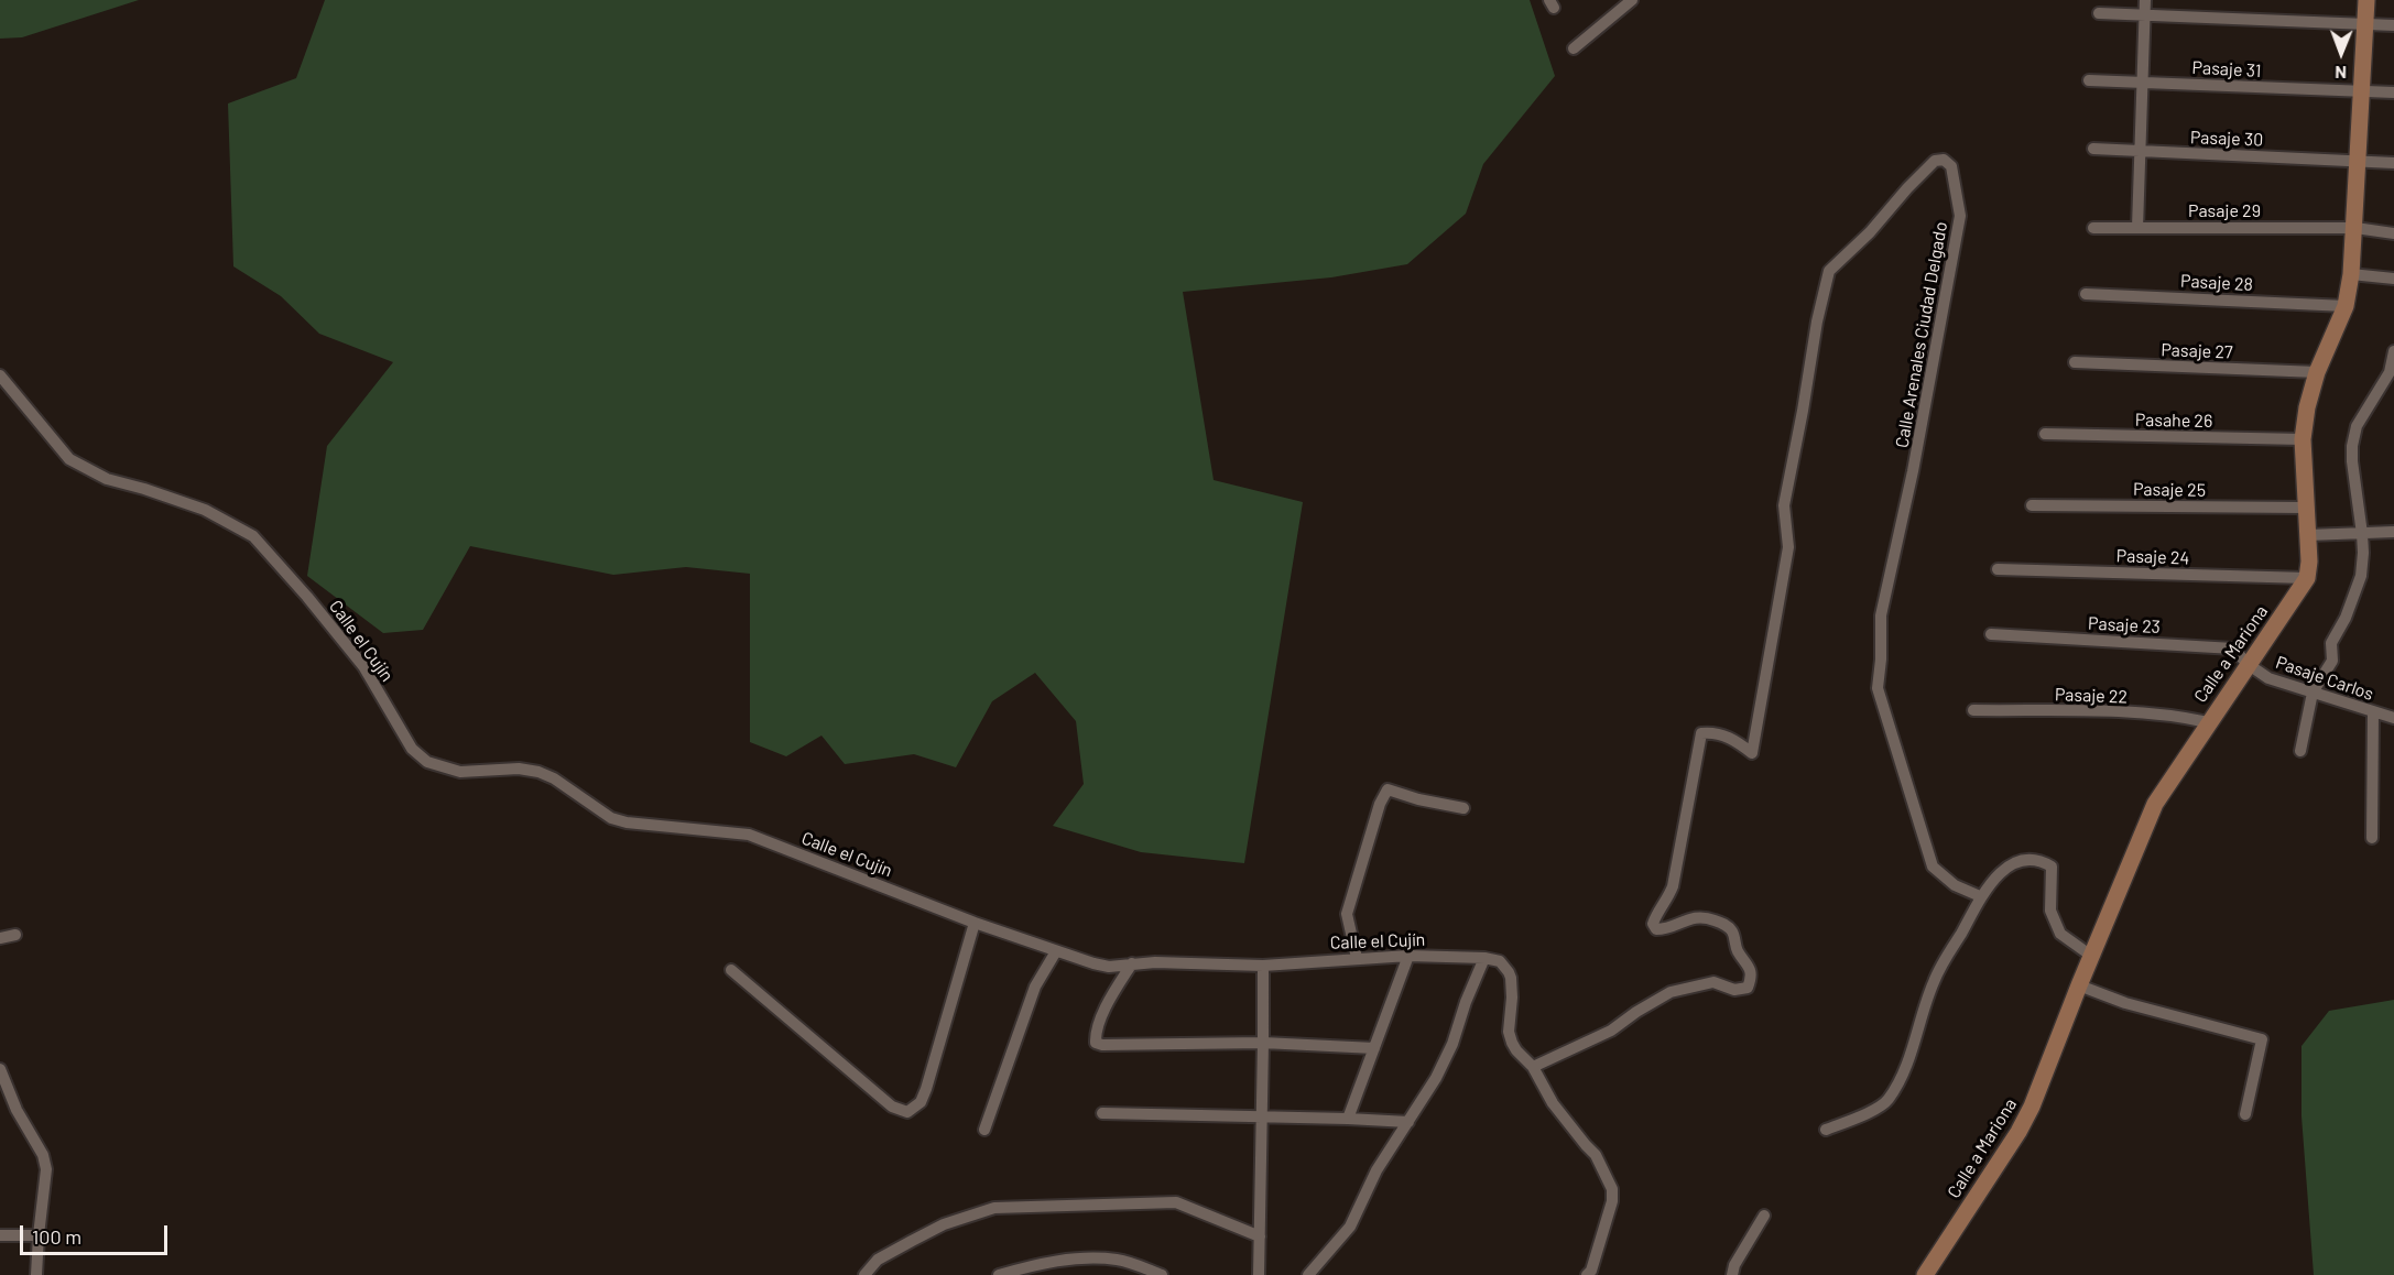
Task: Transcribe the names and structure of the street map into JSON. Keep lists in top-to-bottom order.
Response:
{
  "streets": {
    "main road": ["Calle a Mariona"],
    "street": [
      "Pasaje 31",
      "Pasaje 30",
      "Pasaje 29",
      "Pasaje 28",
      "Calle Arenales Ciudad Delgado",
      "Pasaje 27",
      "Pasahe 26",
      "Pasaje 25",
      "Pasaje 24",
      "Pasaje 23",
      "Calle el Cujín",
      "Pasaje Carlos",
      "Pasaje 22"
    ]
  },
  "crossings": [
    ["Pasaje 24", "Calle a Mariona"],
    ["Pasaje 23", "Calle a Mariona"],
    ["Pasaje 23", "Pasaje Carlos"],
    ["Calle a Mariona", "Pasaje Carlos"],
    ["Calle a Mariona", "Pasaje 22"]
  ],
  "scale_bar": "100 m",
  "north": "bottom"
}
